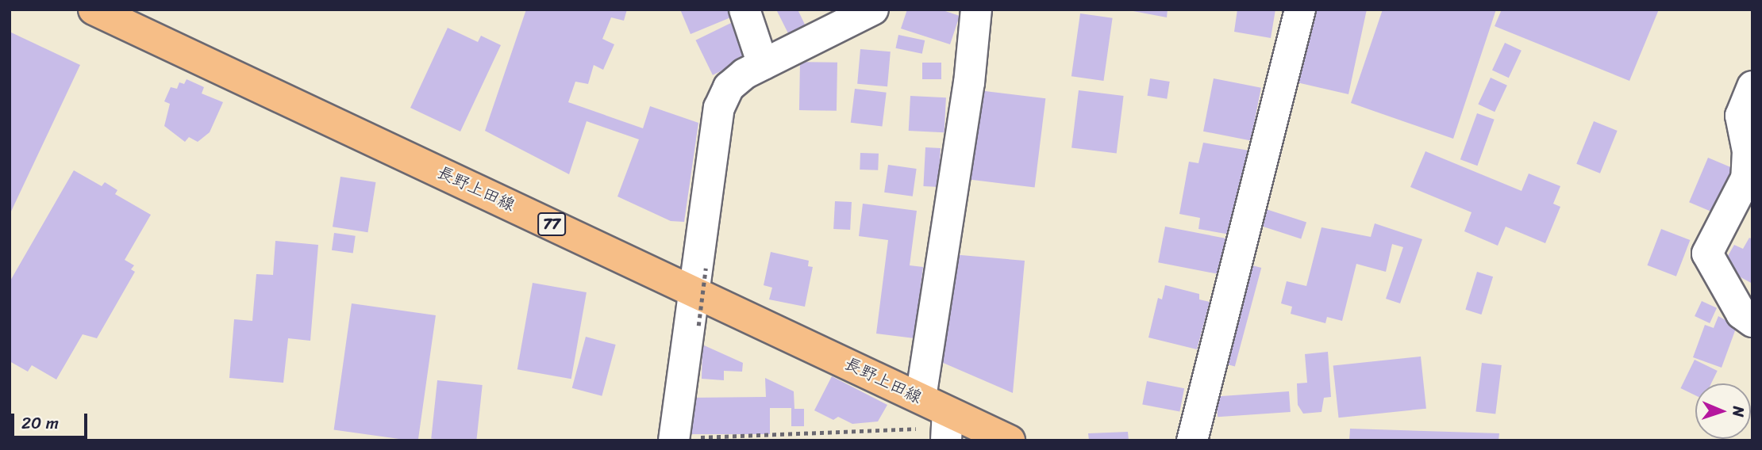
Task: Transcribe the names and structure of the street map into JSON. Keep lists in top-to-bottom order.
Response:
{
  "streets": {
    "main road": ["長野上田線", "77"]
  },
  "scale_bar": "20 m",
  "north": "right"
}
